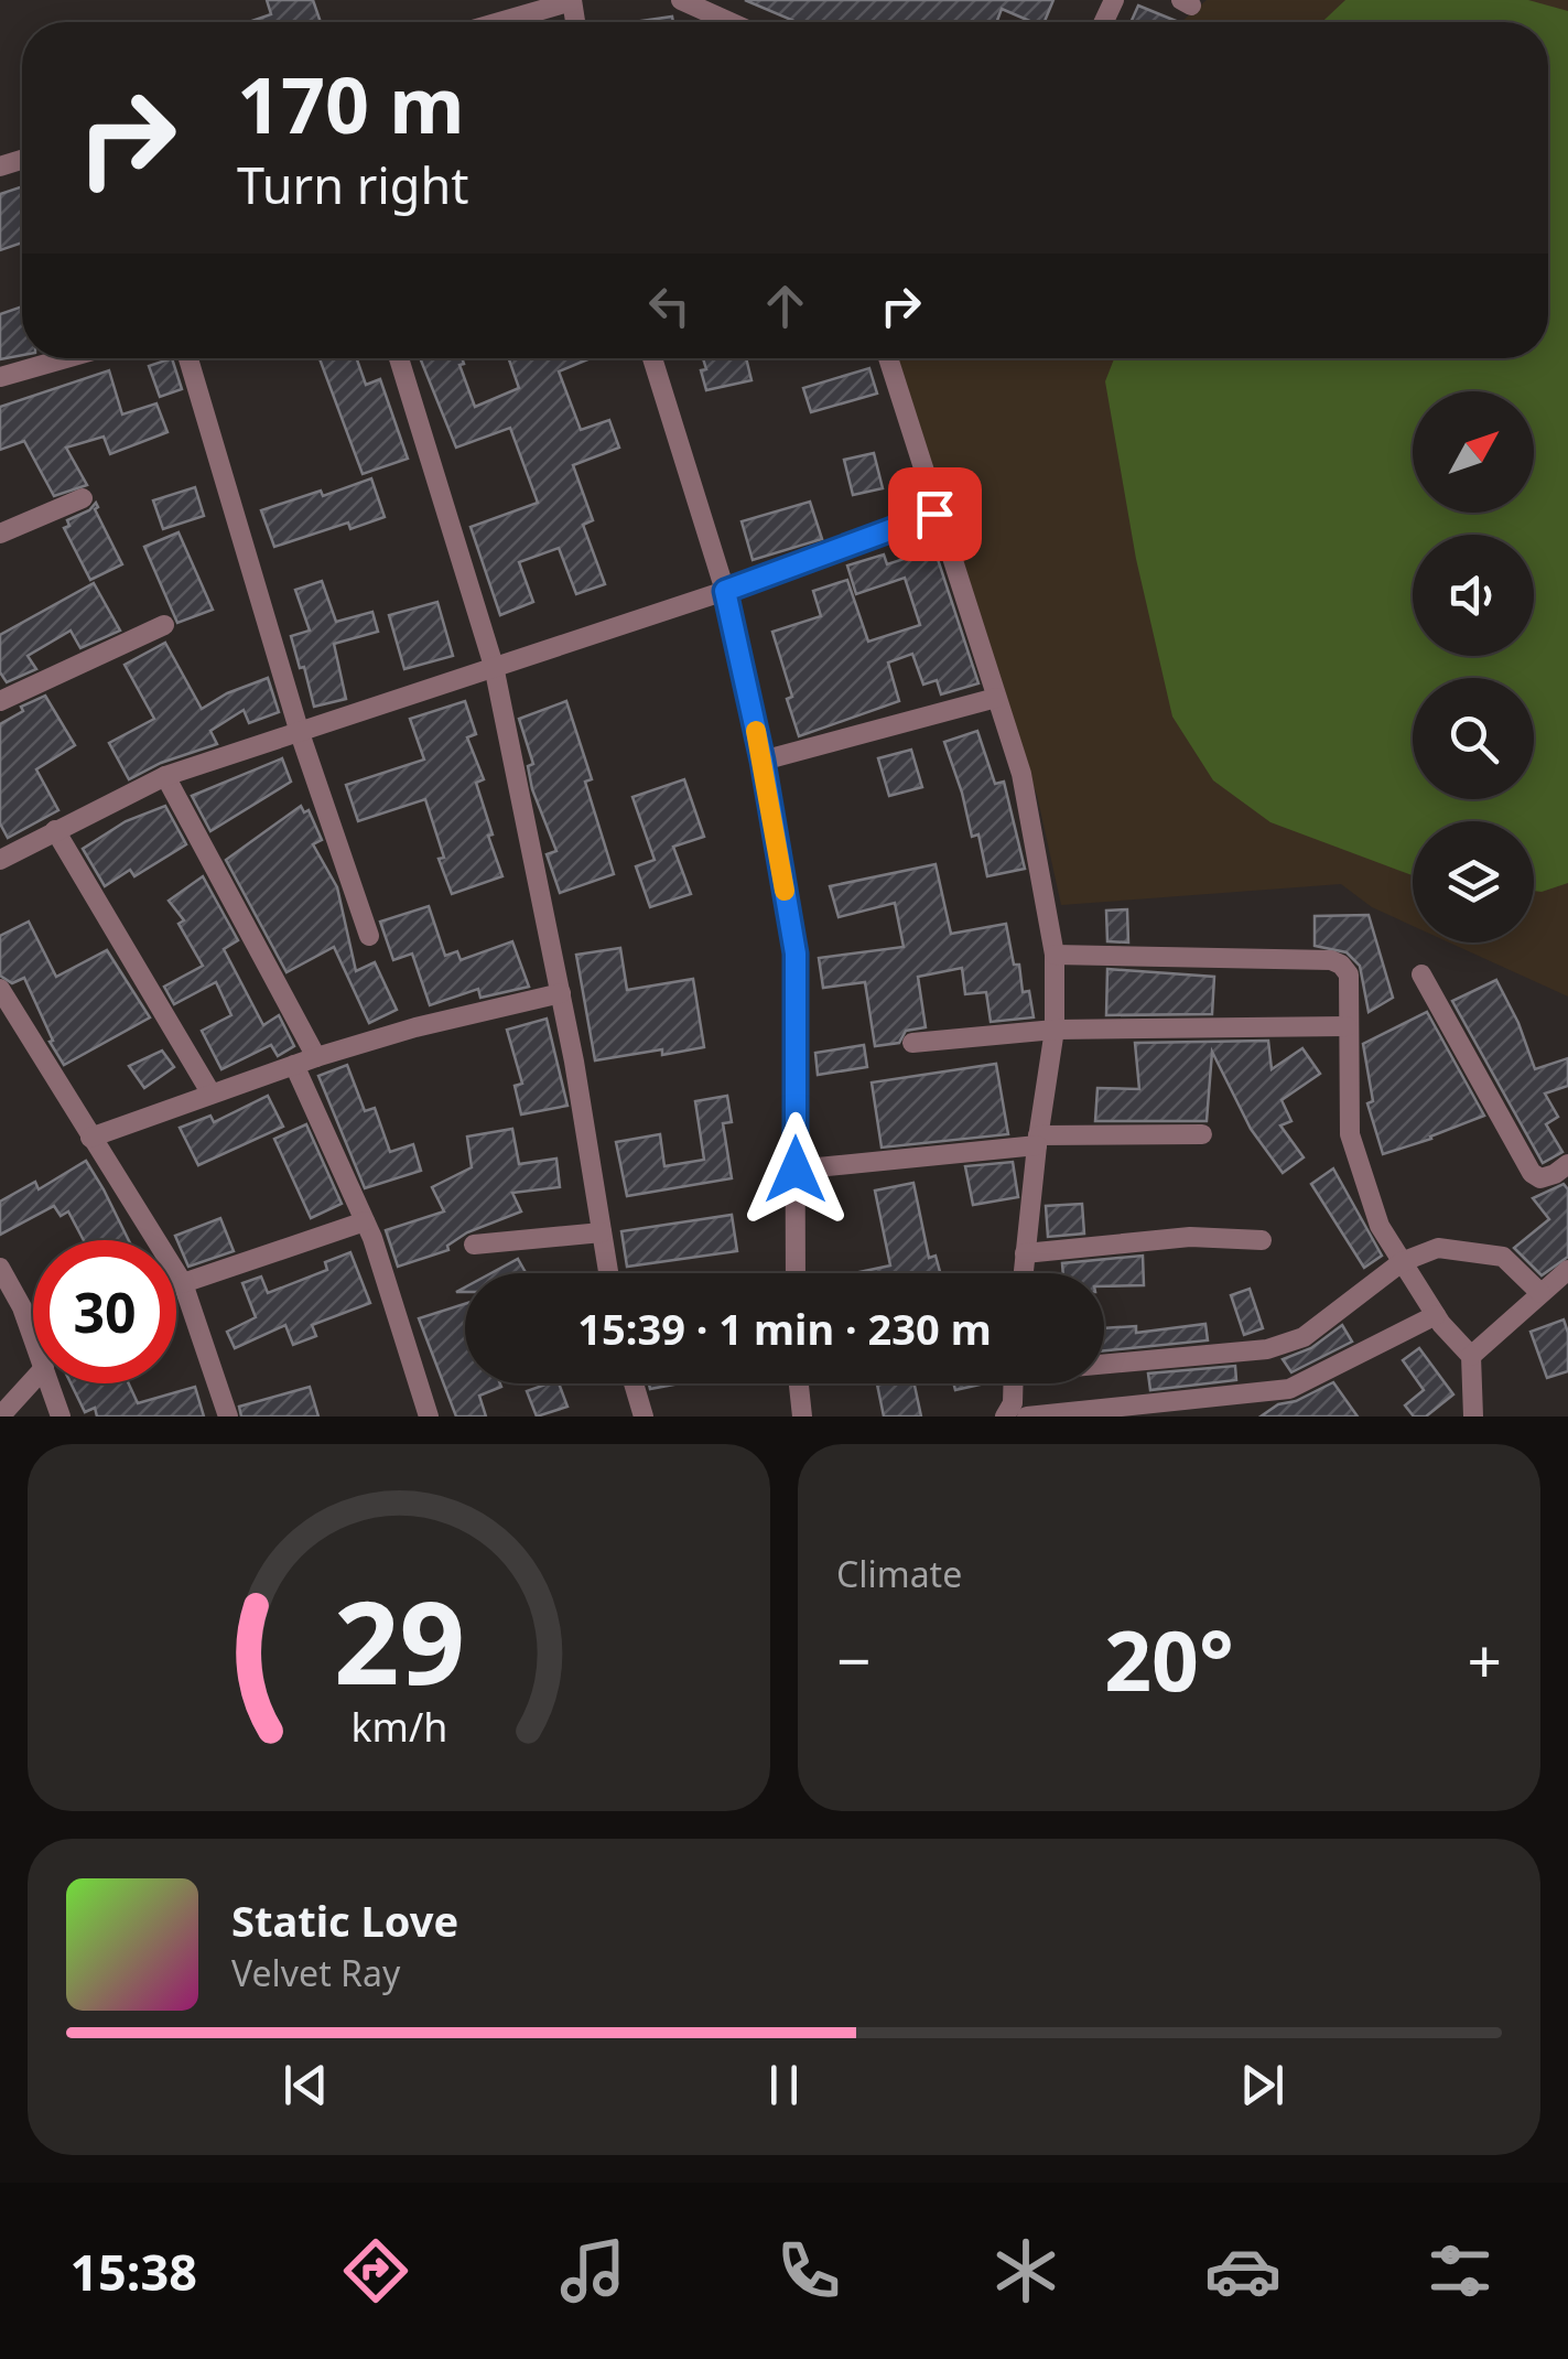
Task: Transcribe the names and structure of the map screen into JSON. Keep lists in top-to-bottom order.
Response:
{
  "north": "top right",
  "page": {
    "turn": ["170 m", "Turn right"],
    "limit": "30",
    "trip": "15:39 · 1 min · 230 m",
    "tile": "Climate",
    "heat": ["−", "20°", "+"],
    "song": ["Static Love", "Velvet Ray"],
    "tabs": "15:38",
    "gauge": ["29", "km/h"]
  }
}
